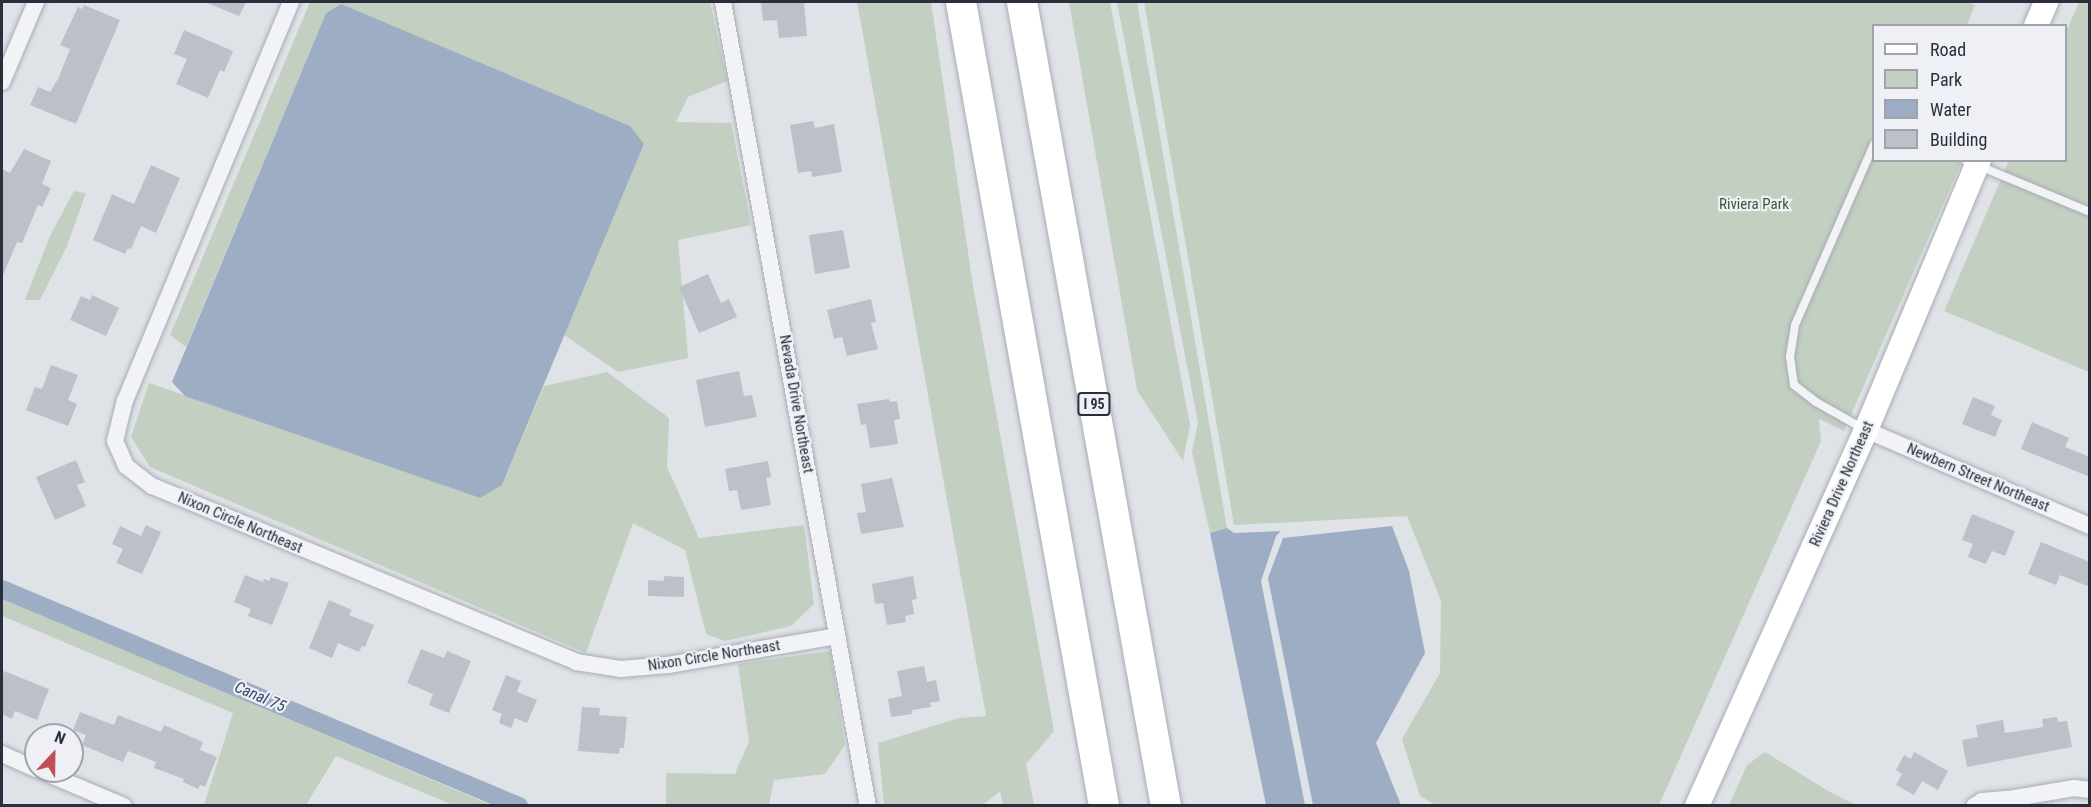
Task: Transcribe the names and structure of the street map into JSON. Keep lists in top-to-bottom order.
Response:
{
  "streets": {
    "highway": ["I 95"],
    "street": [
      "Nevada Drive Northeast",
      "Newbern Street Northeast",
      "Riviera Drive Northeast",
      "Nixon Circle Northeast"
    ]
  },
  "crossings": [
    ["Nevada Drive Northeast", "Nixon Circle Northeast"],
    ["Newbern Street Northeast", "Riviera Drive Northeast"]
  ],
  "water": ["Canal 75"],
  "parks": ["Riviera Park"],
  "legend": [
    "Road",
    "Park",
    "Water",
    "Building"
  ],
  "north": "top"
}
